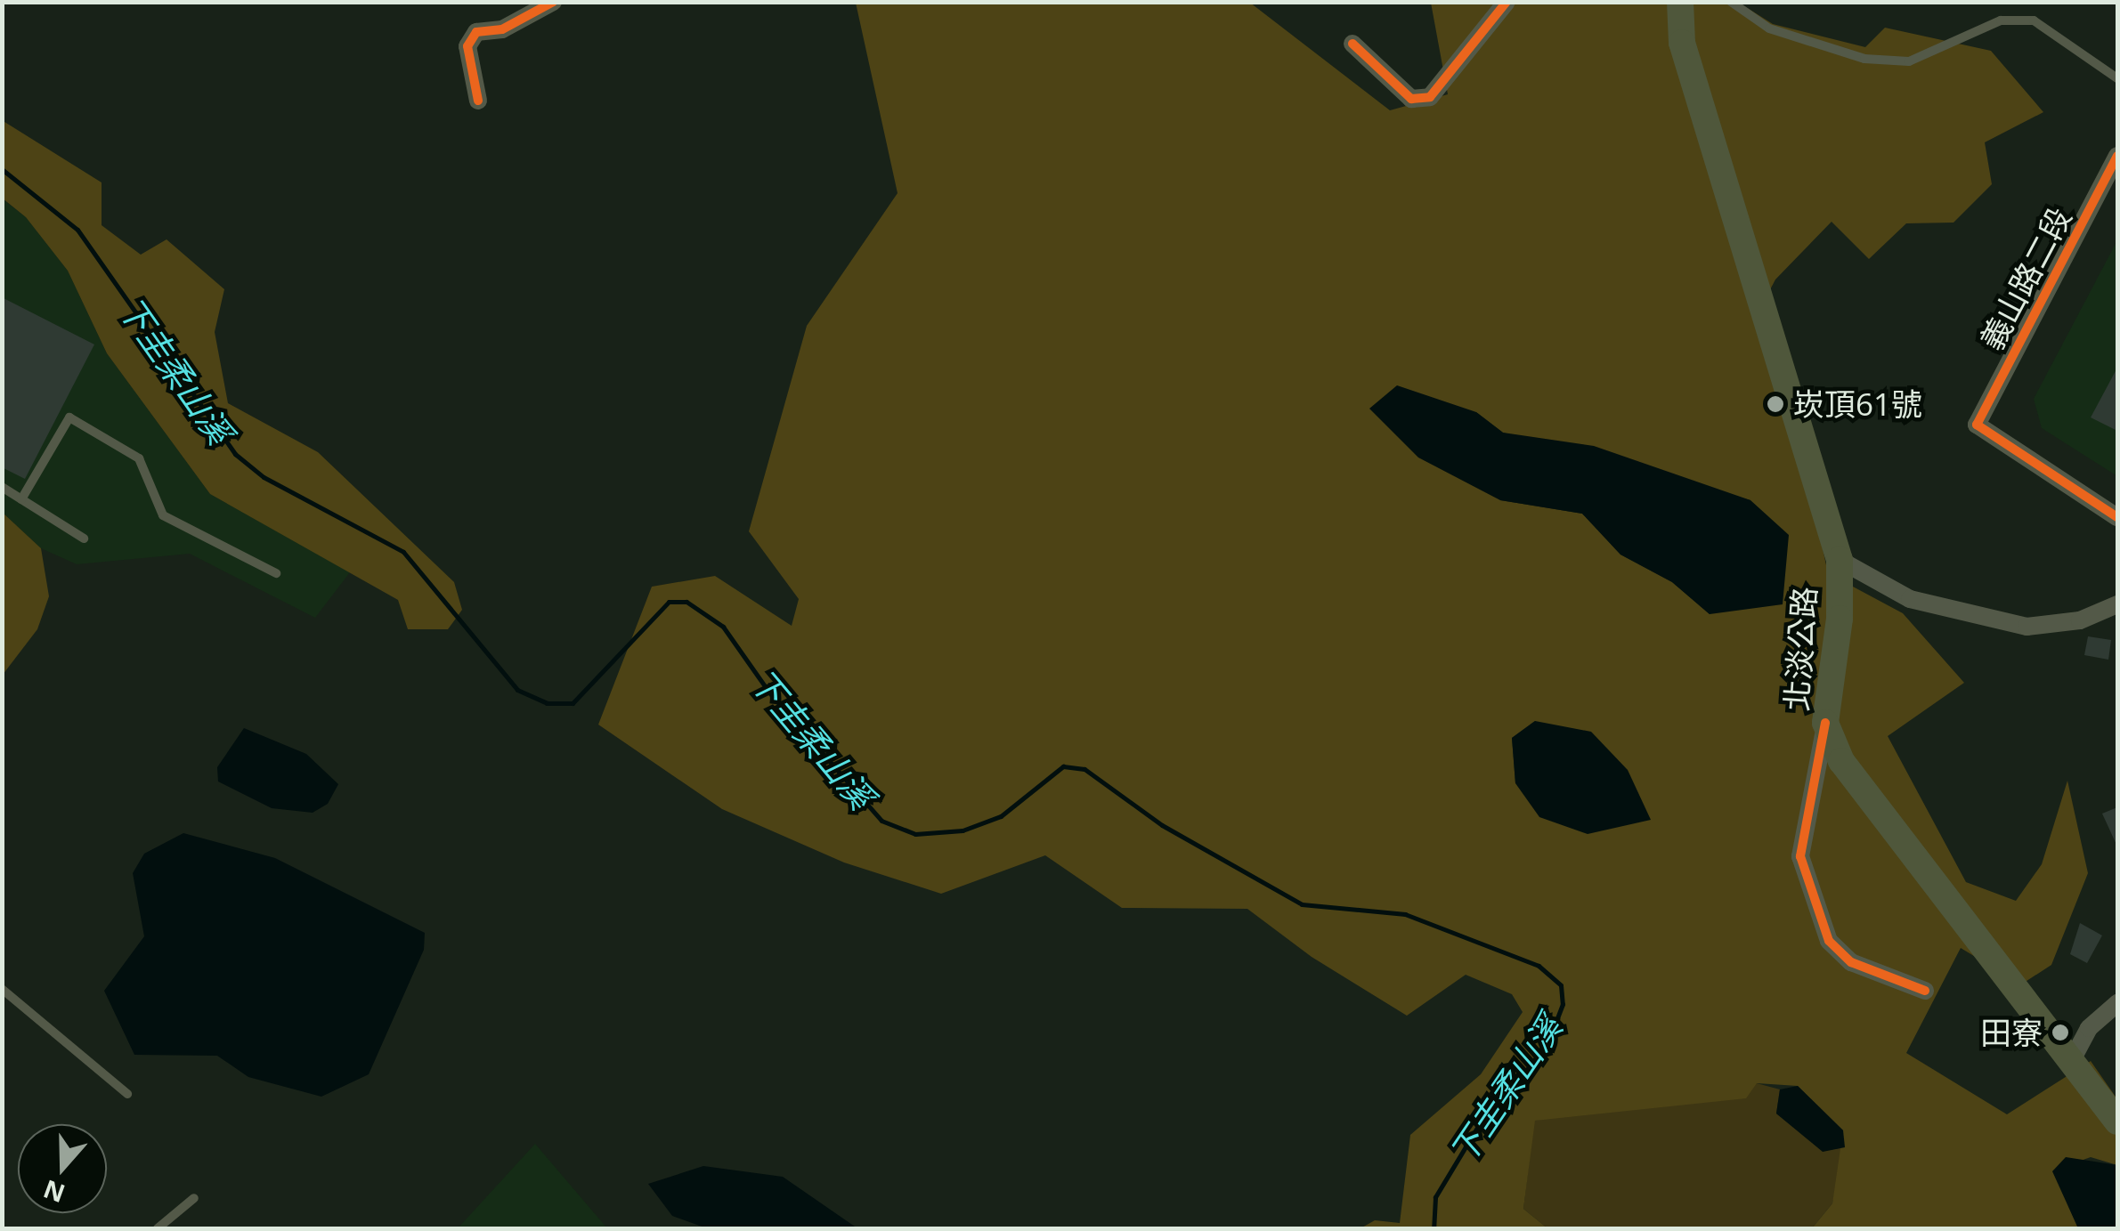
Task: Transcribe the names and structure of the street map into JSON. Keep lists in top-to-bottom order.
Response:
{
  "streets": {
    "main road": ["北淡公路"],
    "street": ["義山路二段"]
  },
  "water": ["下圭柔山溪"],
  "places": ["崁頂61號", "田寮"],
  "north": "bottom"
}
